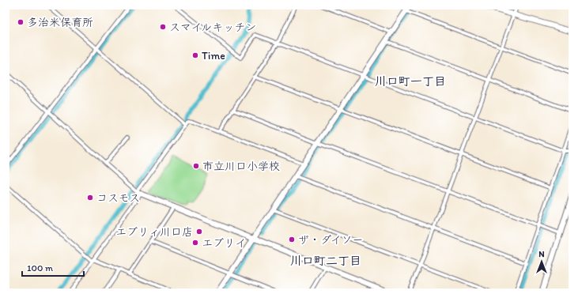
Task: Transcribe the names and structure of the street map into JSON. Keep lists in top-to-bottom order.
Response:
{
  "districts": ["川口町一丁目", "川口町二丁目"],
  "places": [
    "多治米保育所",
    "スマイルキッチン",
    "Time",
    "市立川口小学校",
    "コスモス",
    "エブリィ川口店",
    "ザ・ダイソー",
    "エブリイ"
  ],
  "scale_bar": "100 m",
  "north": "top"
}
